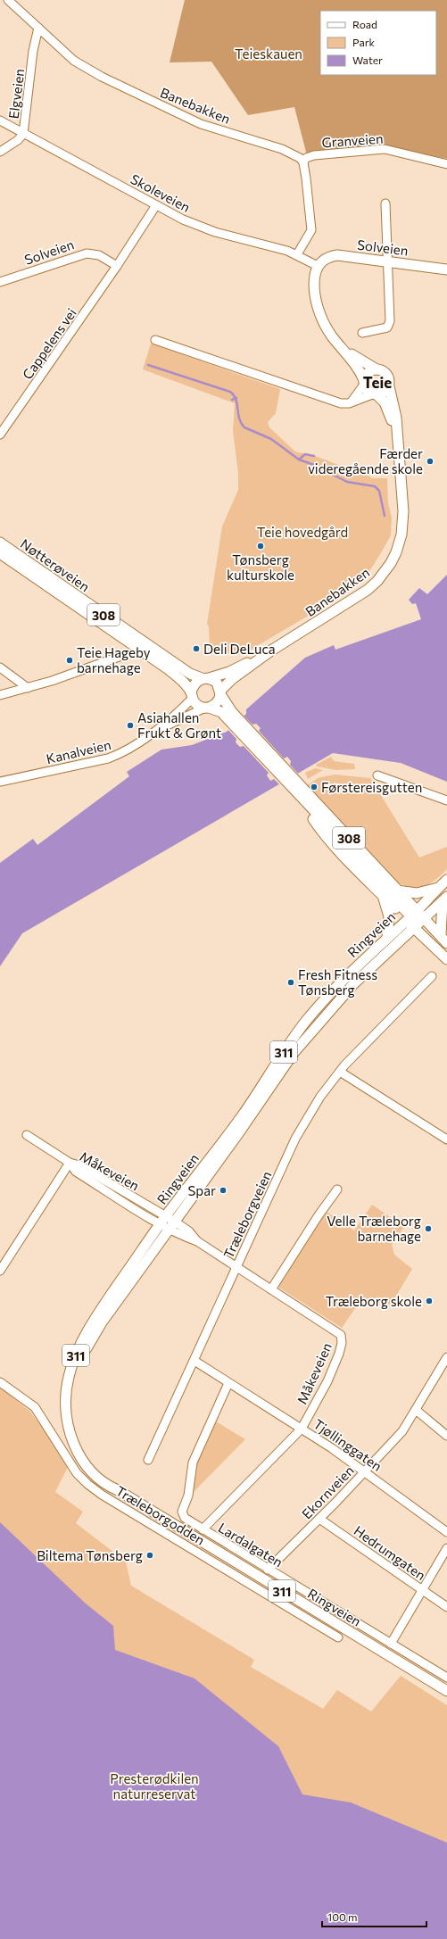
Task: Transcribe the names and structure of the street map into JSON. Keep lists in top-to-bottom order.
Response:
{
  "streets": {
    "main road": [
      "Banebakken",
      "Solveien",
      "Nøtterøveien",
      "308",
      "Ringveien",
      "311"
    ],
    "street": [
      "Elgveien",
      "Granveien",
      "Skoleveien",
      "Cappelens vei",
      "Kanalveien",
      "Måkeveien",
      "Træleborgveien",
      "Tjøllinggaten",
      "Ekornveien",
      "Træleborgodden",
      "Lardalgaten",
      "Hedrumgaten"
    ]
  },
  "crossings": [
    ["Elgveien", "Banebakken"],
    ["Elgveien", "Skoleveien"],
    ["Banebakken", "Granveien"],
    ["Banebakken", "Skoleveien"],
    ["Banebakken", "Solveien"],
    ["Banebakken", "Nøtterøveien"],
    ["Banebakken", "308"],
    ["Banebakken", "Kanalveien"],
    ["Skoleveien", "Solveien"],
    ["Solveien", "Cappelens vei"],
    ["Nøtterøveien", "308"],
    ["Nøtterøveien", "Kanalveien"],
    ["308", "Kanalveien"],
    ["308", "Ringveien"],
    ["Ringveien", "Måkeveien"],
    ["Måkeveien", "Træleborgveien"],
    ["Måkeveien", "Tjøllinggaten"],
    ["Måkeveien", "Lardalgaten"],
    ["Træleborgveien", "Tjøllinggaten"],
    ["Tjøllinggaten", "Ekornveien"],
    ["Tjøllinggaten", "Lardalgaten"],
    ["Ekornveien", "Lardalgaten"],
    ["Ekornveien", "Hedrumgaten"]
  ],
  "districts": ["Teie"],
  "parks": ["Teieskauen", "Teie hovedgård", "Presterødkilen naturreservat"],
  "places": [
    "Færder videregående skole",
    "Tønsberg kulturskole",
    "Deli DeLuca",
    "Teie Hageby barnehage",
    "Asiahallen Frukt & Grønt",
    "Førstereisgutten",
    "Fresh Fitness Tønsberg",
    "Spar",
    "Velle Træleborg barnehage",
    "Træleborg skole",
    "Biltema Tønsberg"
  ],
  "legend": ["Road", "Park", "Water"],
  "scale_bar": "100 m"
}
